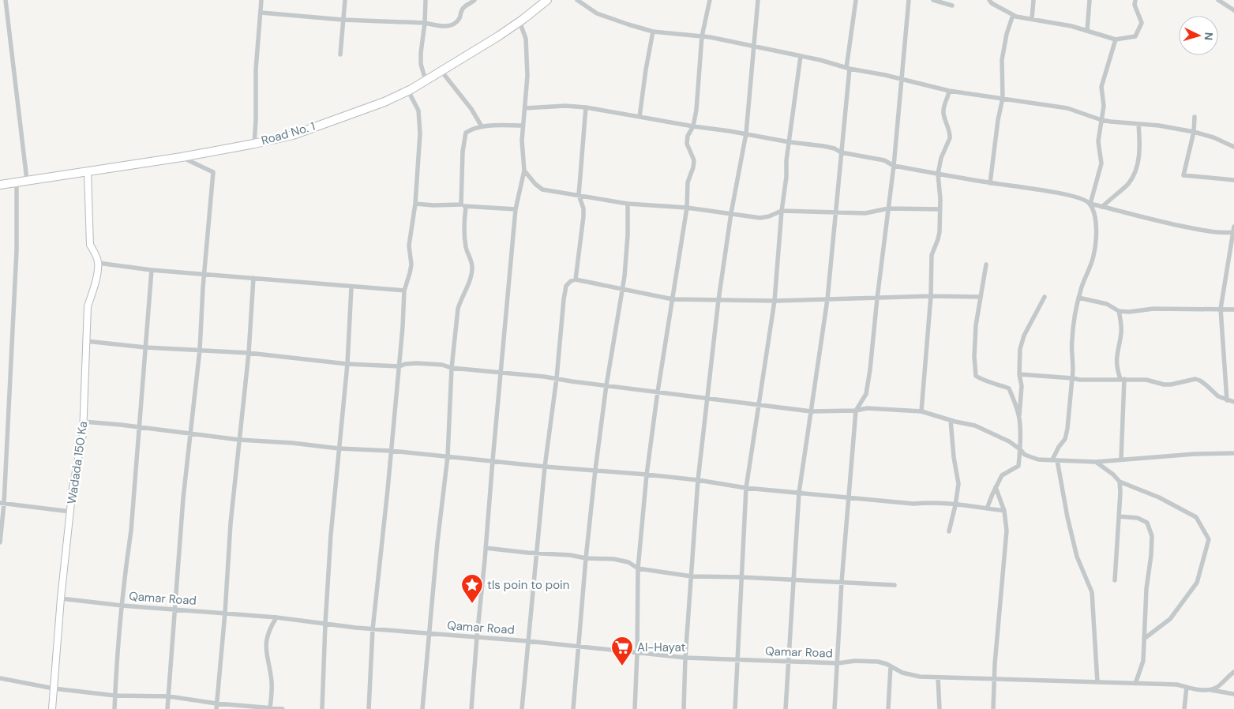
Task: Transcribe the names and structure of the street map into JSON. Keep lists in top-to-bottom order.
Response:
{
  "streets": {
    "highway": ["Road No. 1"],
    "street": ["Wadada 150 Ka", "Qamar Road"]
  },
  "crossings": [
    ["Wadada 150 Ka", "Qamar Road"]
  ],
  "places": {
    "place": ["tls poin to poin"],
    "supermarket": ["Al-Hayat"]
  },
  "north": "right"
}
